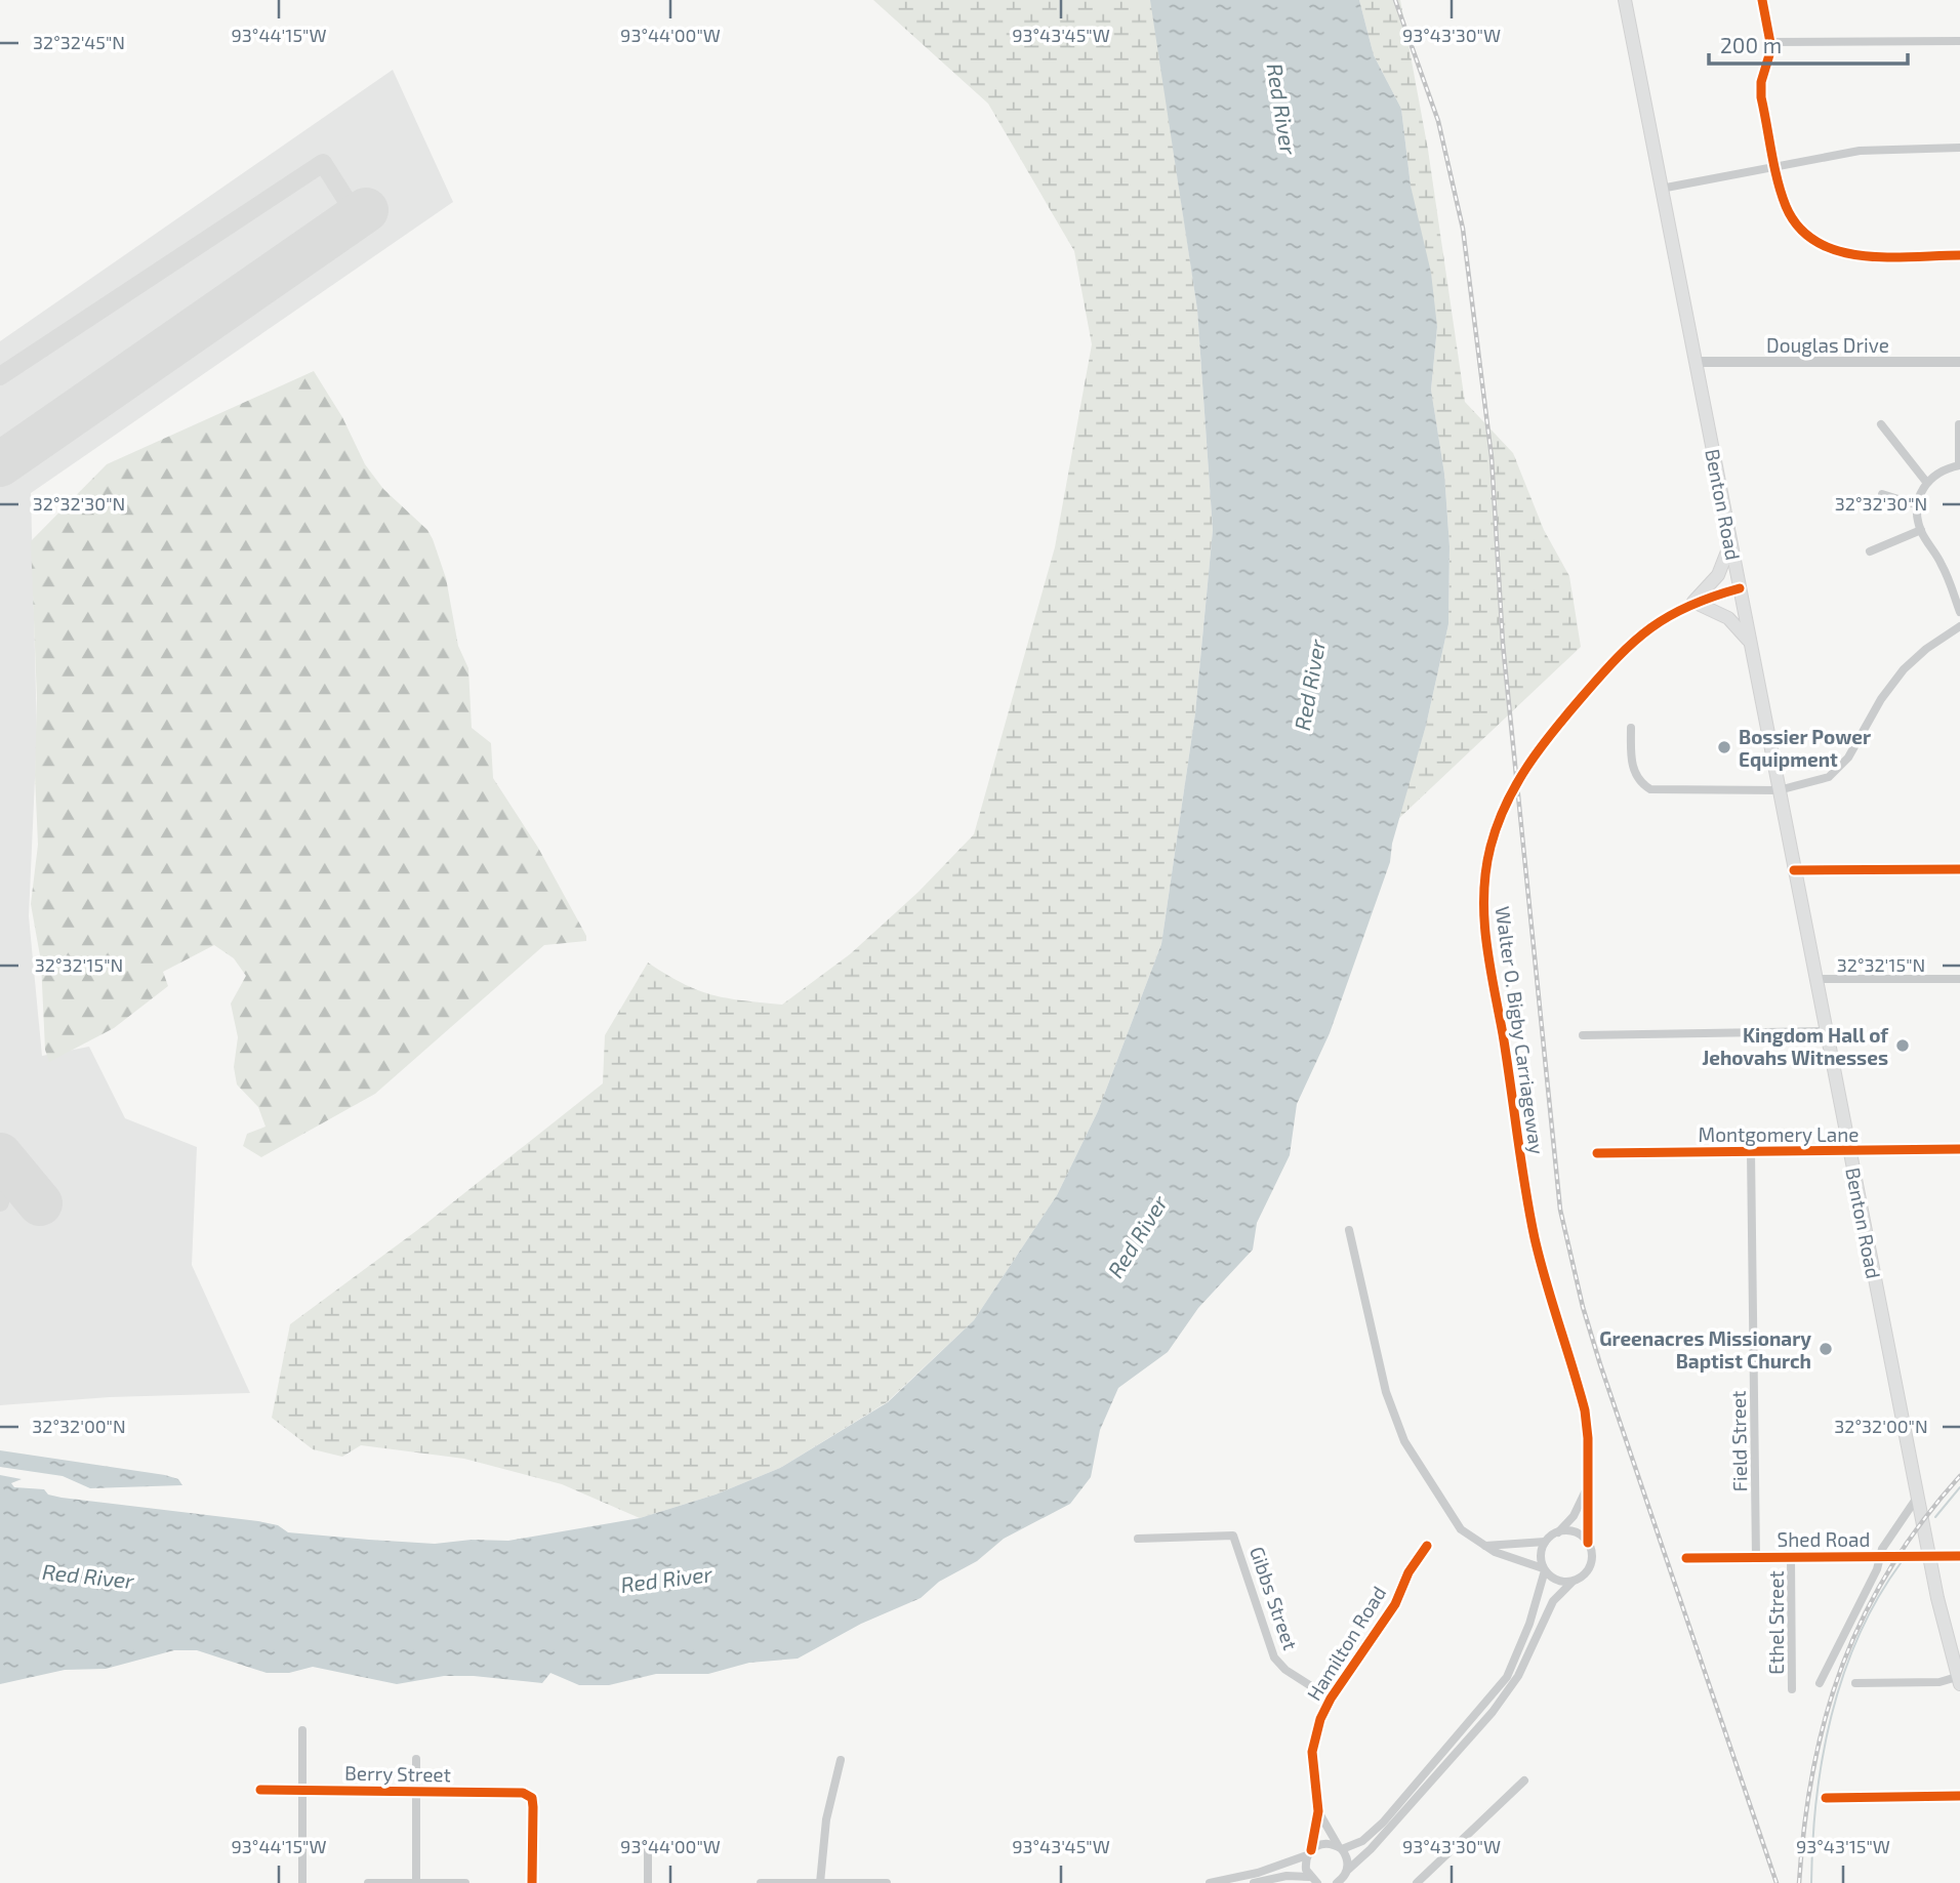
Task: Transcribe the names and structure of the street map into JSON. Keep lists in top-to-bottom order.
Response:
{
  "streets": {
    "main road": ["Benton Road"],
    "street": [
      "Douglas Drive",
      "Walter O. Bigby Carriageway",
      "Montgomery Lane",
      "Field Street",
      "Shed Road",
      "Gibbs Street",
      "Ethel Street",
      "Hamilton Road",
      "Berry Street"
    ]
  },
  "crossings": [
    ["Douglas Drive", "Benton Road"],
    ["Benton Road", "Walter O. Bigby Carriageway"],
    ["Benton Road", "Montgomery Lane"],
    ["Benton Road", "Shed Road"],
    ["Montgomery Lane", "Field Street"],
    ["Field Street", "Shed Road"],
    ["Shed Road", "Ethel Street"],
    ["Gibbs Street", "Hamilton Road"]
  ],
  "water": ["Red River"],
  "places": ["Bossier Power Equipment", "Kingdom Hall of Jehovahs Witnesses", "Greenacres Missionary Baptist Church"],
  "scale_bar": "200 m",
  "coordinates": [
    "93°44'15\"W",
    "93°44'00\"W",
    "93°43'45\"W",
    "93°43'30\"W",
    "32°32'45\"N",
    "32°32'30\"N",
    "32°32'15\"N",
    "32°32'00\"N",
    "93°43'15\"W"
  ]
}
